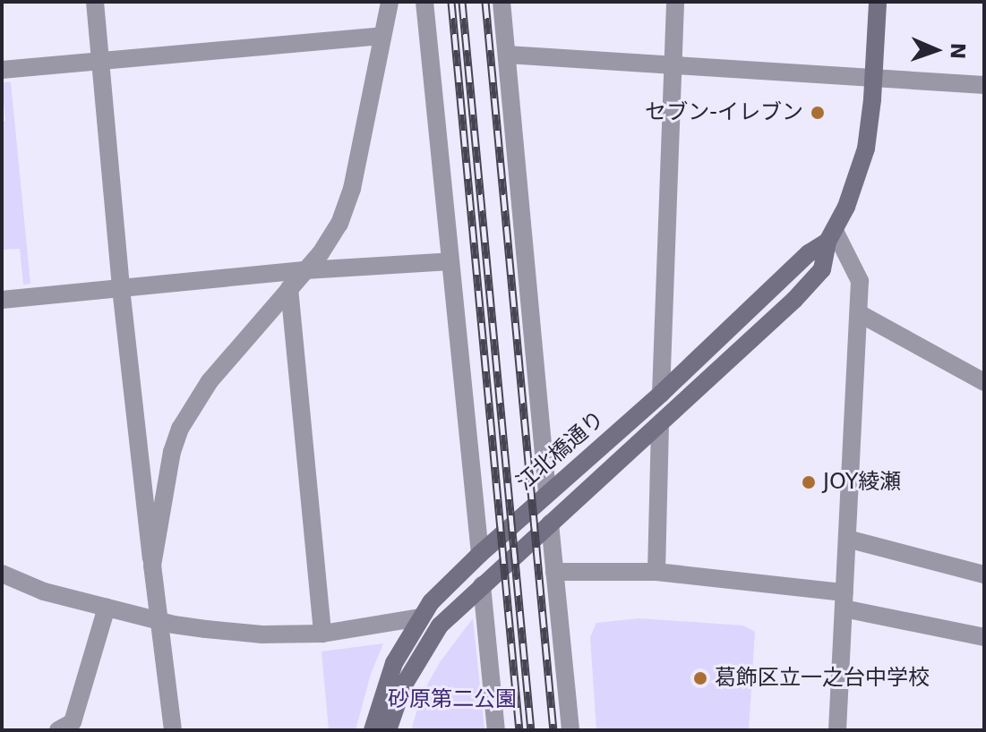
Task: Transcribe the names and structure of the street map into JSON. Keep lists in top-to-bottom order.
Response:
{
  "streets": {
    "main road": ["江北橋通り"]
  },
  "parks": ["砂原第二公園"],
  "places": ["セブン-イレブン", "JOY綾瀬", "葛飾区立一之台中学校"],
  "north": "right"
}
